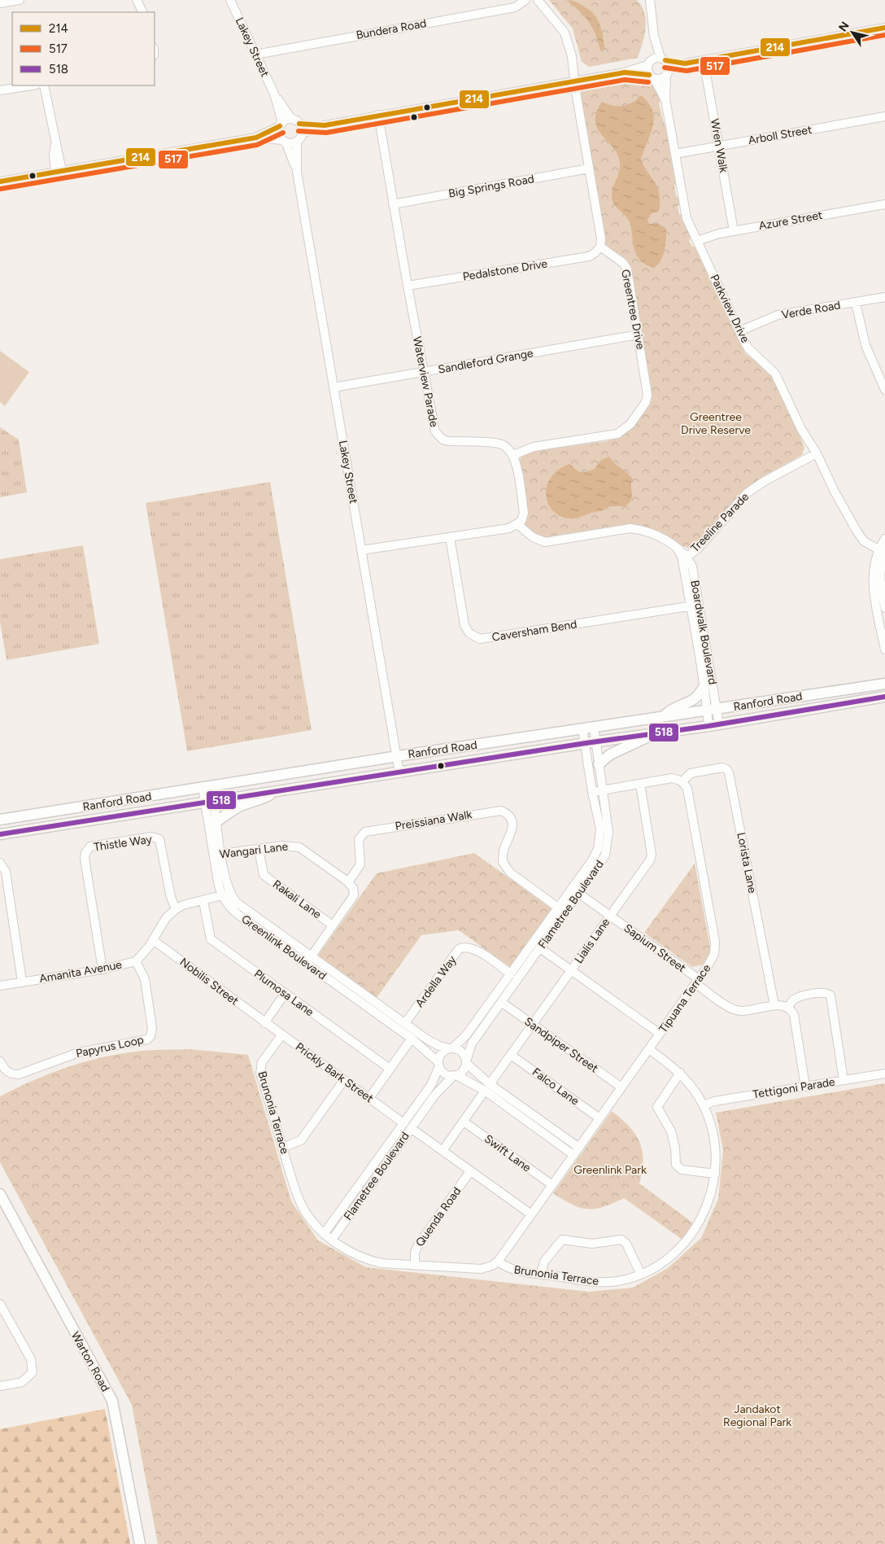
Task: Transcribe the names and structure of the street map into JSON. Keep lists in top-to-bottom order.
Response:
{
  "streets": {
    "main road": ["Ranford Road", "Warton Road"],
    "street": [
      "Bundera Road",
      "Lakey Street",
      "Arboll Street",
      "Wren Walk",
      "Big Springs Road",
      "Azure Street",
      "Pedalstone Drive",
      "Parkview Drive",
      "Greentree Drive",
      "Verde Road",
      "Sandleford Grange",
      "Waterview Parade",
      "Treeline Parade",
      "Caversham Bend",
      "Boardwalk Boulevard",
      "Preissiana Walk",
      "Thistle Way",
      "Wangari Lane",
      "Lorista Lane",
      "Rakali Lane",
      "Flametree Boulevard",
      "Lialis Lane",
      "Greenlink Boulevard",
      "Sapium Street",
      "Amanita Avenue",
      "Nobilis Street",
      "Ardella Way",
      "Plumosa Lane",
      "Tipuana Terrace",
      "Sandpiper Street",
      "Papyrus Loop",
      "Prickly Bark Street",
      "Falco Lane",
      "Tettigoni Parade",
      "Brunonia Terrace",
      "Swift Lane",
      "Quenda Road"
    ]
  },
  "crossings": [
    ["Bundera Road", "Lakey Street"],
    ["Lakey Street", "Sandleford Grange"],
    ["Lakey Street", "Ranford Road"],
    ["Arboll Street", "Wren Walk"],
    ["Arboll Street", "Parkview Drive"],
    ["Wren Walk", "Azure Street"],
    ["Big Springs Road", "Waterview Parade"],
    ["Azure Street", "Parkview Drive"],
    ["Pedalstone Drive", "Greentree Drive"],
    ["Pedalstone Drive", "Waterview Parade"],
    ["Parkview Drive", "Verde Road"],
    ["Parkview Drive", "Treeline Parade"],
    ["Greentree Drive", "Sandleford Grange"],
    ["Greentree Drive", "Waterview Parade"],
    ["Sandleford Grange", "Waterview Parade"],
    ["Treeline Parade", "Boardwalk Boulevard"],
    ["Caversham Bend", "Boardwalk Boulevard"],
    ["Boardwalk Boulevard", "Ranford Road"],
    ["Ranford Road", "Flametree Boulevard"],
    ["Ranford Road", "Greenlink Boulevard"],
    ["Preissiana Walk", "Wangari Lane"],
    ["Preissiana Walk", "Rakali Lane"],
    ["Preissiana Walk", "Flametree Boulevard"],
    ["Preissiana Walk", "Greenlink Boulevard"],
    ["Thistle Way", "Amanita Avenue"],
    ["Wangari Lane", "Rakali Lane"],
    ["Wangari Lane", "Greenlink Boulevard"],
    ["Lorista Lane", "Sapium Street"],
    ["Lorista Lane", "Tipuana Terrace"],
    ["Flametree Boulevard", "Greenlink Boulevard"],
    ["Flametree Boulevard", "Sapium Street"],
    ["Flametree Boulevard", "Ardella Way"],
    ["Flametree Boulevard", "Sandpiper Street"],
    ["Flametree Boulevard", "Prickly Bark Street"],
    ["Flametree Boulevard", "Brunonia Terrace"],
    ["Lialis Lane", "Greenlink Boulevard"],
    ["Lialis Lane", "Sapium Street"],
    ["Lialis Lane", "Sandpiper Street"],
    ["Lialis Lane", "Prickly Bark Street"],
    ["Lialis Lane", "Falco Lane"],
    ["Lialis Lane", "Swift Lane"],
    ["Greenlink Boulevard", "Ardella Way"],
    ["Greenlink Boulevard", "Tipuana Terrace"],
    ["Sapium Street", "Tipuana Terrace"],
    ["Amanita Avenue", "Nobilis Street"],
    ["Amanita Avenue", "Papyrus Loop"],
    ["Nobilis Street", "Prickly Bark Street"],
    ["Tipuana Terrace", "Sandpiper Street"],
    ["Tipuana Terrace", "Prickly Bark Street"],
    ["Tipuana Terrace", "Falco Lane"],
    ["Tipuana Terrace", "Brunonia Terrace"],
    ["Tipuana Terrace", "Swift Lane"],
    ["Prickly Bark Street", "Brunonia Terrace"],
    ["Prickly Bark Street", "Quenda Road"],
    ["Tettigoni Parade", "Brunonia Terrace"],
    ["Brunonia Terrace", "Quenda Road"]
  ],
  "parks": ["Greentree Drive Reserve", "Greenlink Park", "Jandakot Regional Park"],
  "lines": ["transit line 214", "transit line 517", "transit line 518"],
  "legend": ["214", "517", "518"],
  "north": "top left"
}
